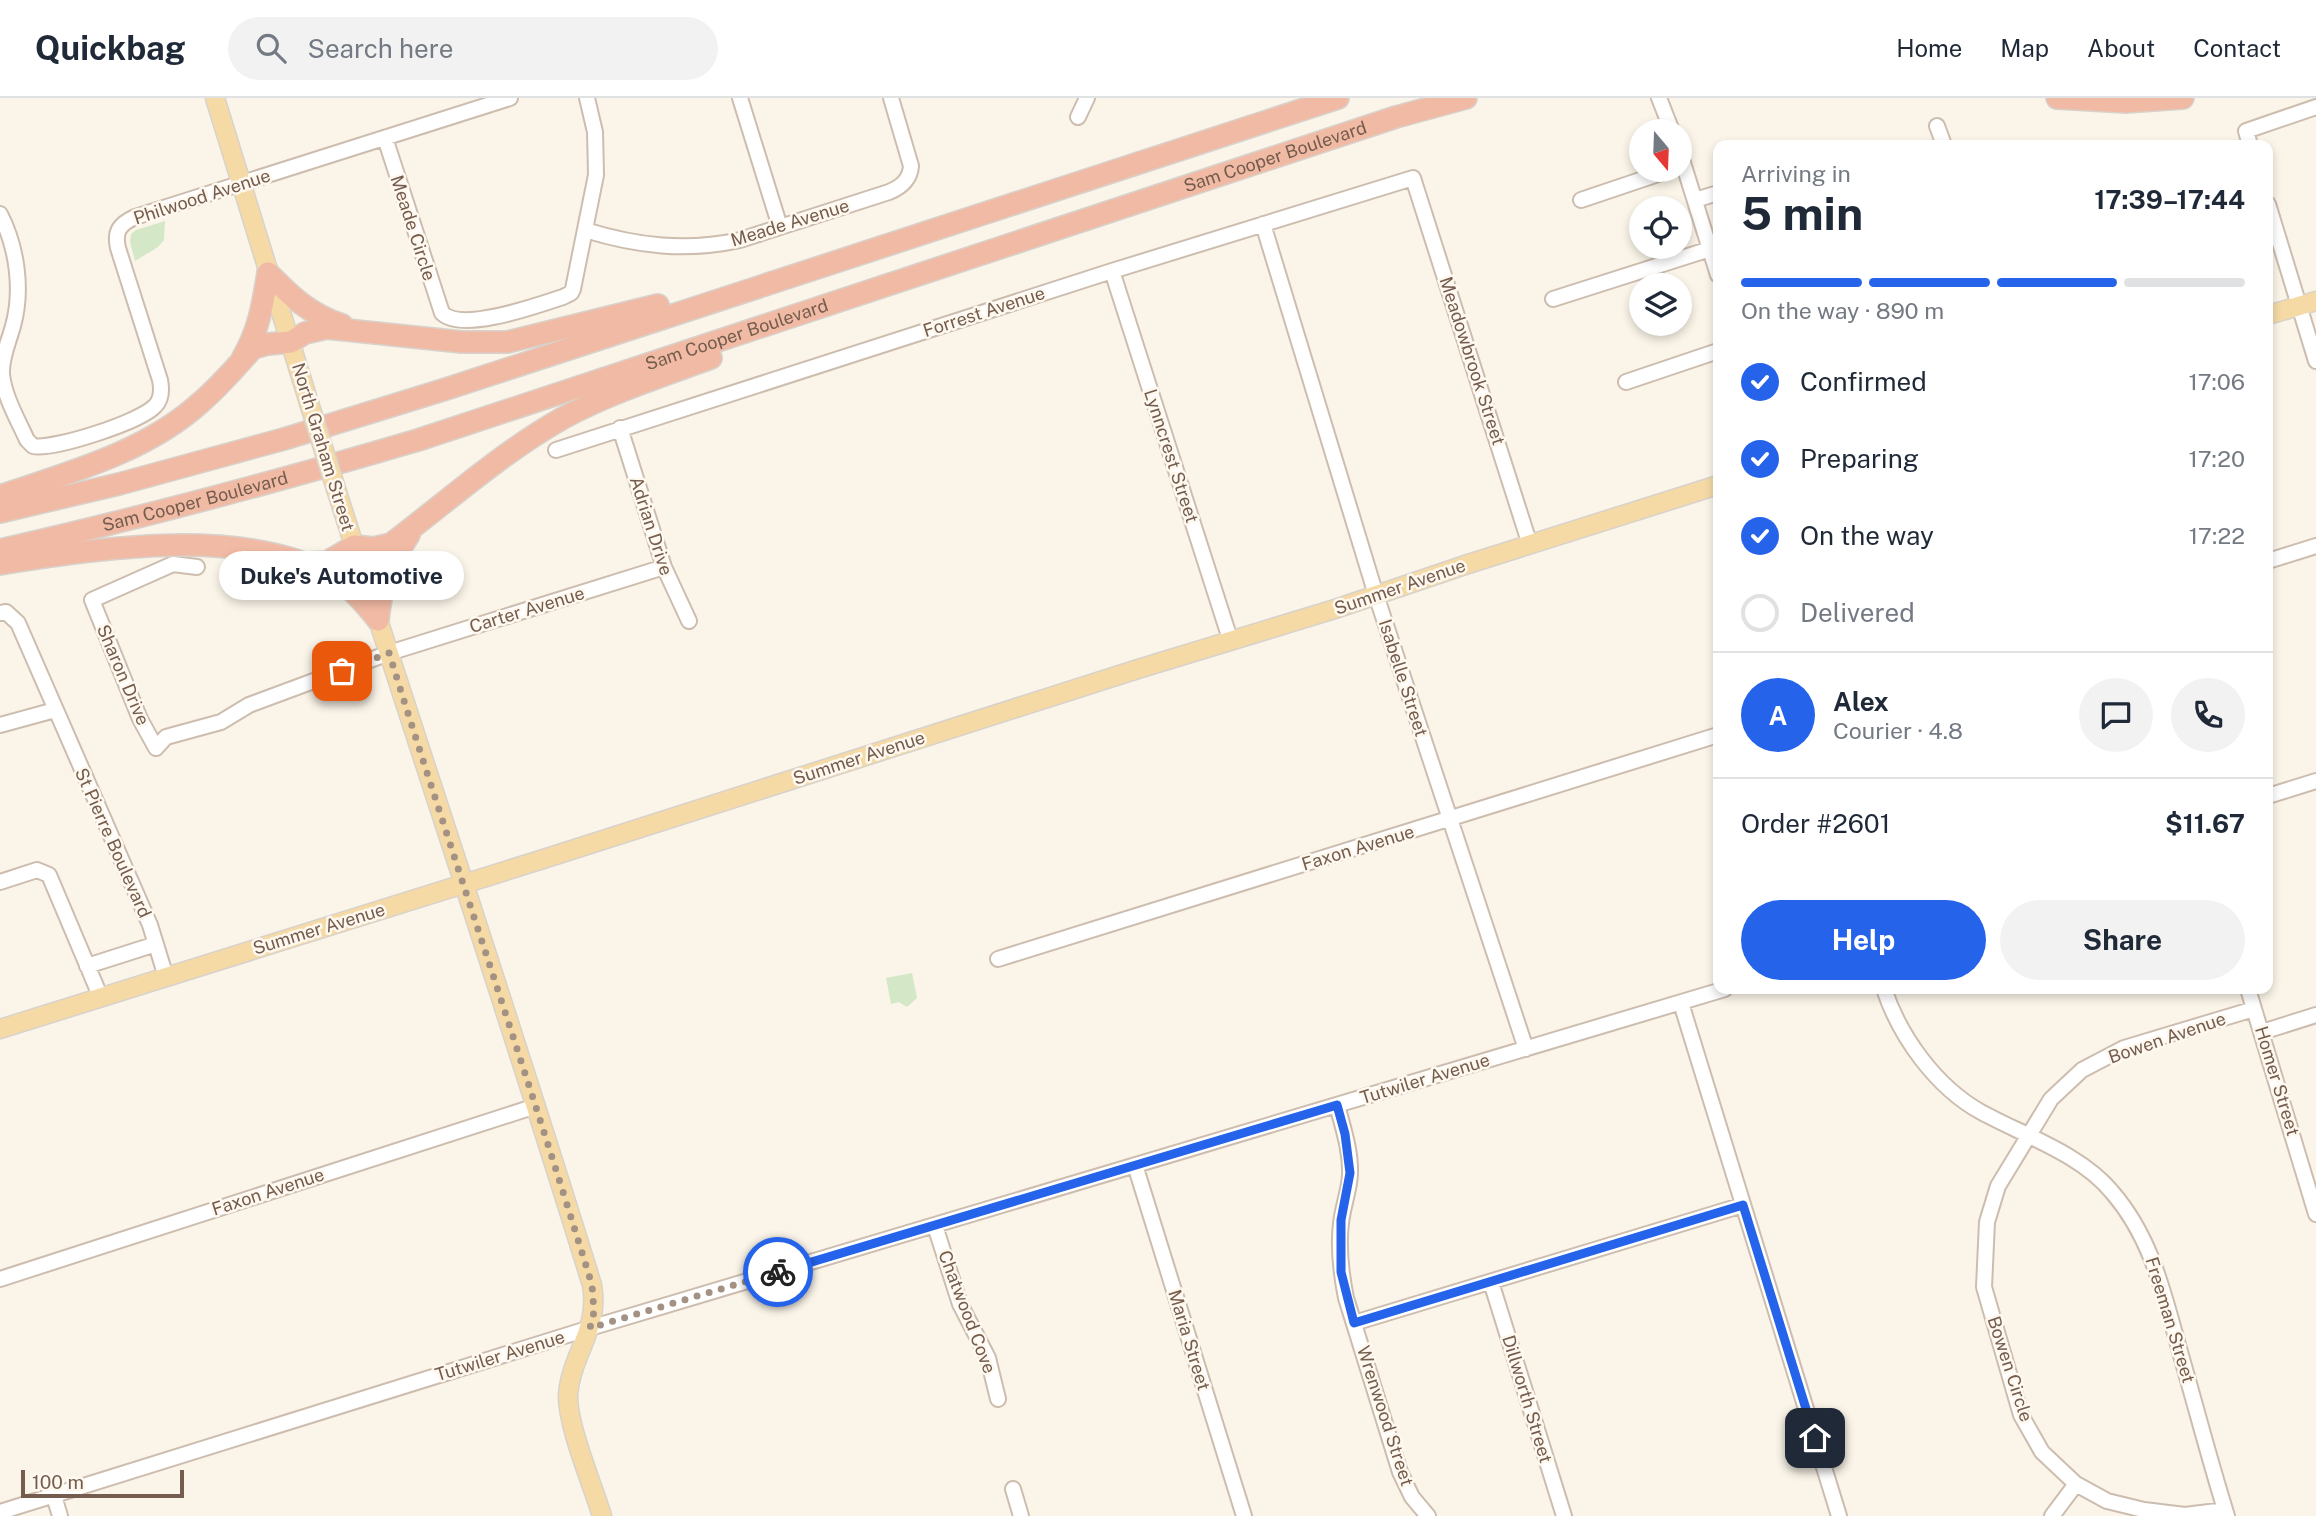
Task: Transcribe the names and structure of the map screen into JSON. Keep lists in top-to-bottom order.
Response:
{
  "streets": {
    "highway": ["Sam Cooper Boulevard"],
    "main road": ["North Graham Street", "Summer Avenue"],
    "street": [
      "Philwood Avenue",
      "Meade Avenue",
      "Meade Circle",
      "Forrest Avenue",
      "Meadowbrook Street",
      "Lynncrest Street",
      "Adrian Drive",
      "Carter Avenue",
      "Sharon Drive",
      "Isabelle Street",
      "St Pierre Boulevard",
      "Faxon Avenue",
      "Bowen Avenue",
      "Tutwiler Avenue",
      "Homer Street",
      "Chatwood Cove",
      "Freeman Street",
      "Maria Street",
      "Bowen Circle",
      "Dillworth Street",
      "Wrenwood Street"
    ]
  },
  "crossings": [
    ["Philwood Avenue", "Meade Circle"],
    ["Philwood Avenue", "North Graham Street"],
    ["Meade Avenue", "Meade Circle"],
    ["Forrest Avenue", "Meadowbrook Street"],
    ["Forrest Avenue", "Lynncrest Street"],
    ["Forrest Avenue", "Adrian Drive"],
    ["Forrest Avenue", "Isabelle Street"],
    ["Meadowbrook Street", "Summer Avenue"],
    ["North Graham Street", "Summer Avenue"],
    ["North Graham Street", "Carter Avenue"],
    ["North Graham Street", "Faxon Avenue"],
    ["North Graham Street", "Tutwiler Avenue"],
    ["Lynncrest Street", "Summer Avenue"],
    ["Adrian Drive", "Carter Avenue"],
    ["Summer Avenue", "Isabelle Street"],
    ["Summer Avenue", "St Pierre Boulevard"],
    ["Carter Avenue", "Sharon Drive"],
    ["Isabelle Street", "Faxon Avenue"],
    ["Isabelle Street", "Tutwiler Avenue"],
    ["Bowen Avenue", "Homer Street"],
    ["Bowen Avenue", "Freeman Street"],
    ["Bowen Avenue", "Bowen Circle"],
    ["Tutwiler Avenue", "Chatwood Cove"],
    ["Tutwiler Avenue", "Maria Street"],
    ["Tutwiler Avenue", "Wrenwood Street"],
    ["Freeman Street", "Bowen Circle"]
  ],
  "places": ["Duke's Automotive"],
  "scale_bar": "100 m",
  "north": "bottom",
  "page": {
    "header": "Quickbag",
    "search": "Search here",
    "nav": [
      "Home",
      "Map",
      "About",
      "Contact"
    ],
    "heading": ["5 min", "Arriving in", "17:39–17:44"],
    "panel": [
      "Alex",
      "Courier · 4.8",
      "Order #2601",
      "$11.67"
    ],
    "bar": "On the way · 890 m",
    "list": [
      ["Confirmed", "17:06"],
      ["Preparing", "17:20"],
      ["On the way", "17:22"],
      "Delivered"
    ],
    "bubble": "Duke's Automotive",
    "round": "A",
    "buttons": ["Help", "Share"],
    "scale": "100 m"
  }
}
